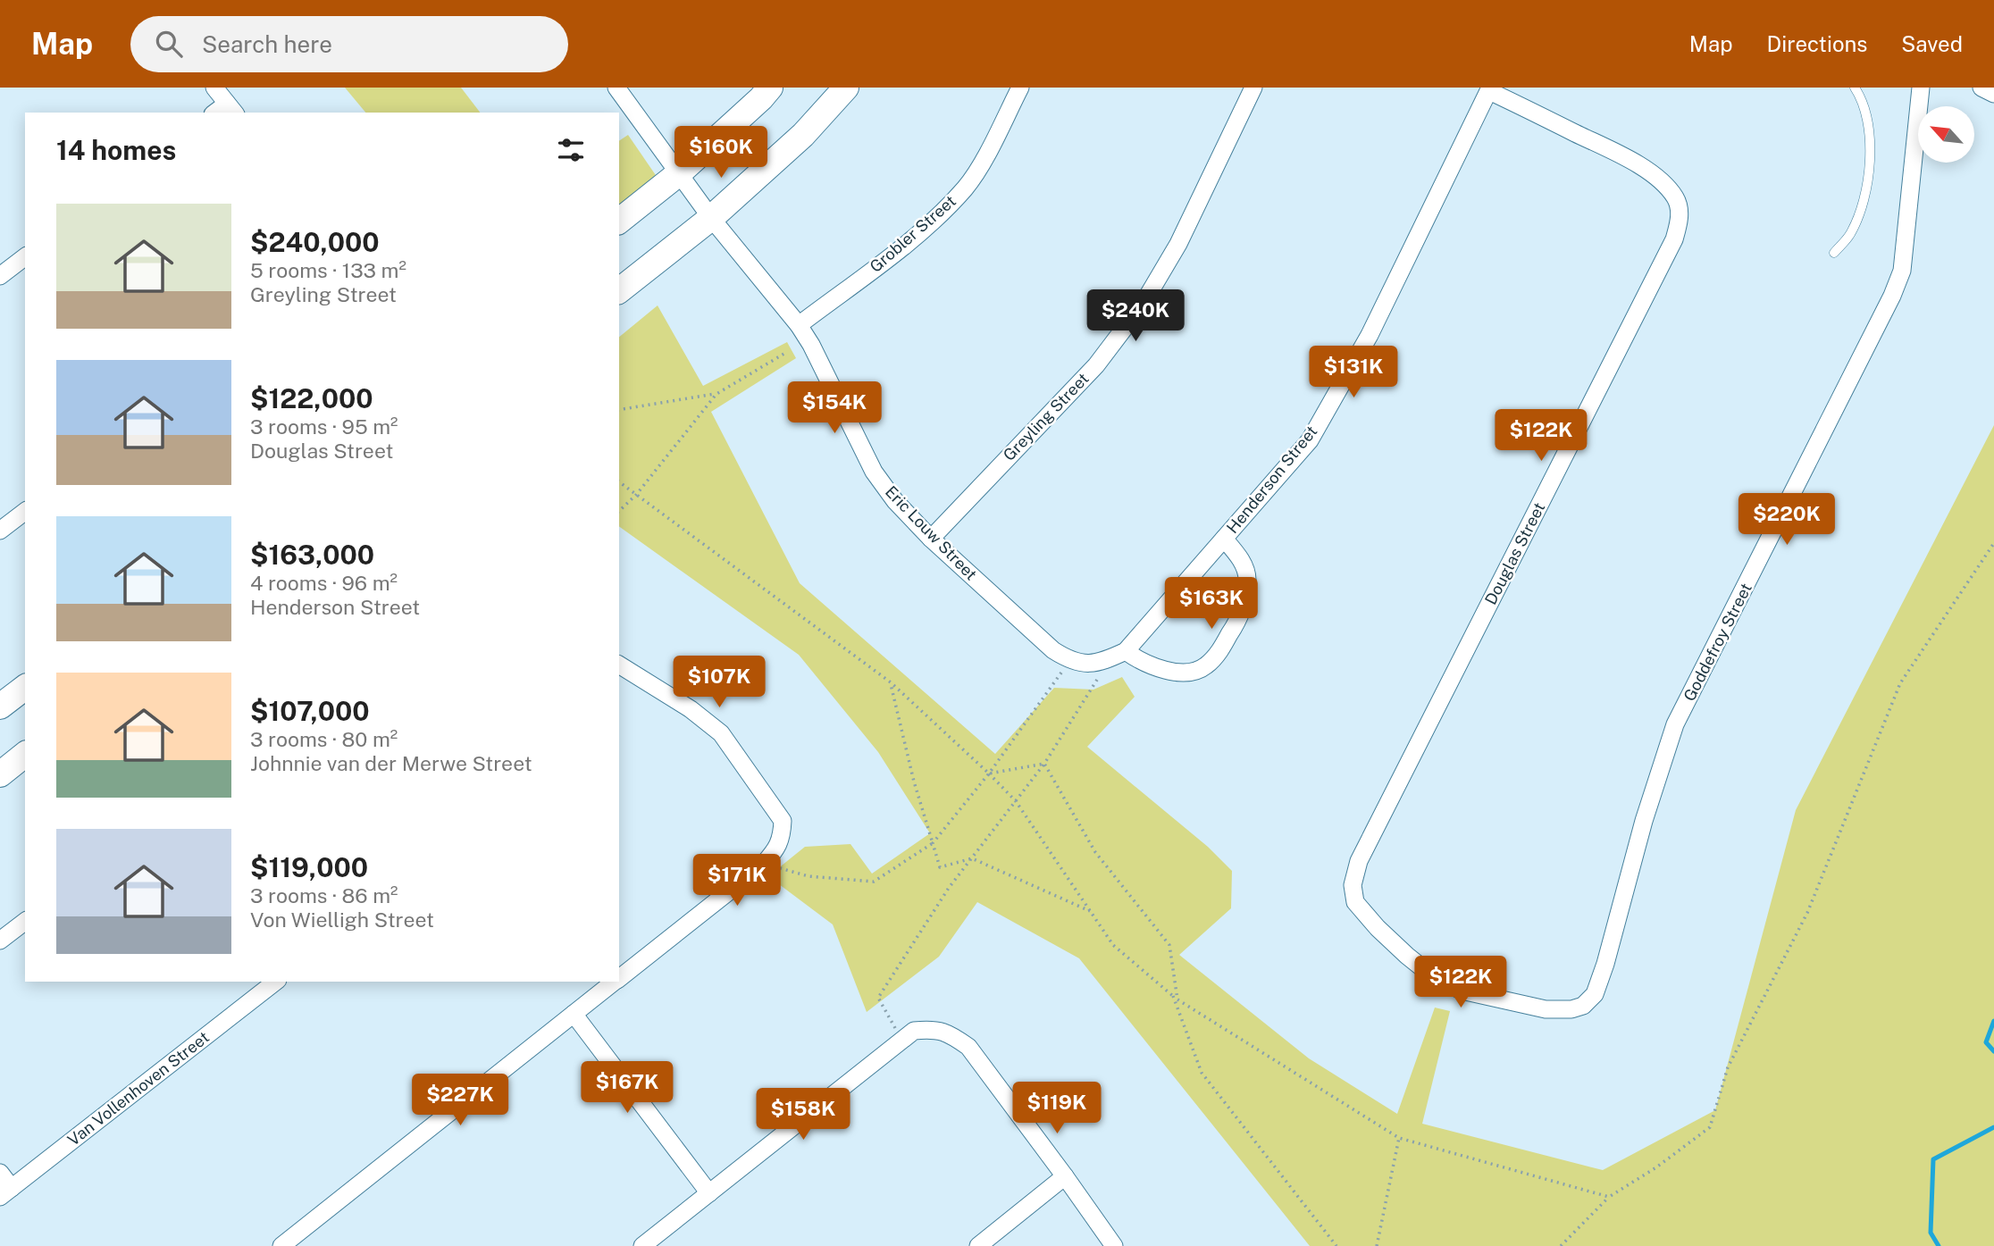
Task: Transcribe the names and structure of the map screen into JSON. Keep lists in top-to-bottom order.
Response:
{
  "streets": {
    "street": [
      "Grobler Street",
      "Greyling Street",
      "Henderson Street",
      "Eric Louw Street",
      "Douglas Street",
      "Goddefroy Street",
      "Van Vollenhoven Street"
    ]
  },
  "crossings": [
    ["Grobler Street", "Eric Louw Street"],
    ["Greyling Street", "Eric Louw Street"],
    ["Henderson Street", "Douglas Street"],
    ["Douglas Street", "Goddefroy Street"]
  ],
  "north": "top left",
  "page": {
    "header": "Map",
    "search": "Search here",
    "nav": ["Map", "Directions", "Saved"],
    "heading": "14 homes",
    "price": [
      "$160K",
      "$240K",
      "$131K",
      "$154K",
      "$122K",
      "$220K",
      "$163K",
      "$107K",
      "$171K",
      "$122K",
      "$167K",
      "$227K",
      "$119K",
      "$158K"
    ],
    "list": [
      {
        "name": "$240,000",
        "note": "5 rooms · 133 m² · Greyling Street"
      },
      {
        "name": "$122,000",
        "note": "3 rooms · 95 m² · Douglas Street"
      },
      {
        "name": "$163,000",
        "note": "4 rooms · 96 m² · Henderson Street"
      },
      {
        "name": "$107,000",
        "note": "3 rooms · 80 m² · Johnnie van der Merwe Street"
      },
      {
        "name": "$119,000",
        "note": "3 rooms · 86 m² · Von Wielligh Street"
      }
    ]
  }
}
